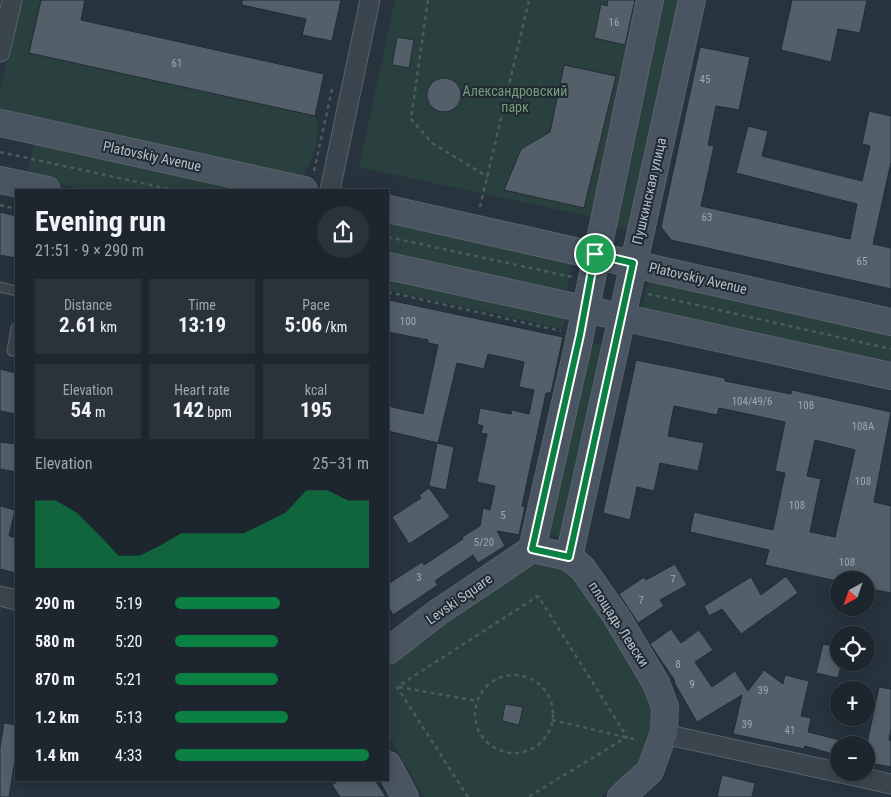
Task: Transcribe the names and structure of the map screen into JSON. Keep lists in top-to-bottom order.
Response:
{
  "streets": {
    "main road": [
      "Platovskiy Avenue",
      "Пушкинская улица",
      "Levski Square",
      "площадь Левски"
    ]
  },
  "crossings": [
    ["Platovskiy Avenue", "Пушкинская улица"],
    ["Пушкинская улица", "площадь Левски"]
  ],
  "parks": ["Александровский парк"],
  "house_numbers": [
    "16",
    "61",
    "45",
    "63",
    "65",
    "100",
    "104/49/6",
    "108",
    "108А",
    "108",
    "108",
    "5",
    "5/20",
    "108",
    "3",
    "7",
    "7",
    "8",
    "9",
    "39",
    "39",
    "41"
  ],
  "north": "bottom left",
  "page": {
    "heading": ["Evening run", "21:51 · 9 × 290 m"],
    "stats": [
      ["Distance", "2.61 km"],
      ["Time", "13:19"],
      ["Pace", "5:06 /km"],
      ["Elevation", "54 m"],
      ["Heart rate", "142 bpm"],
      ["kcal", "195"]
    ],
    "chart": ["Elevation", "25–31 m"],
    "map_buttons": ["+", "−"],
    "list": [
      {
        "name": "290 m",
        "note": "5:19"
      },
      {
        "name": "580 m",
        "note": "5:20"
      },
      {
        "name": "870 m",
        "note": "5:21"
      },
      {
        "name": "1.2 km",
        "note": "5:13"
      },
      {
        "name": "1.4 km",
        "note": "4:33"
      }
    ]
  }
}
